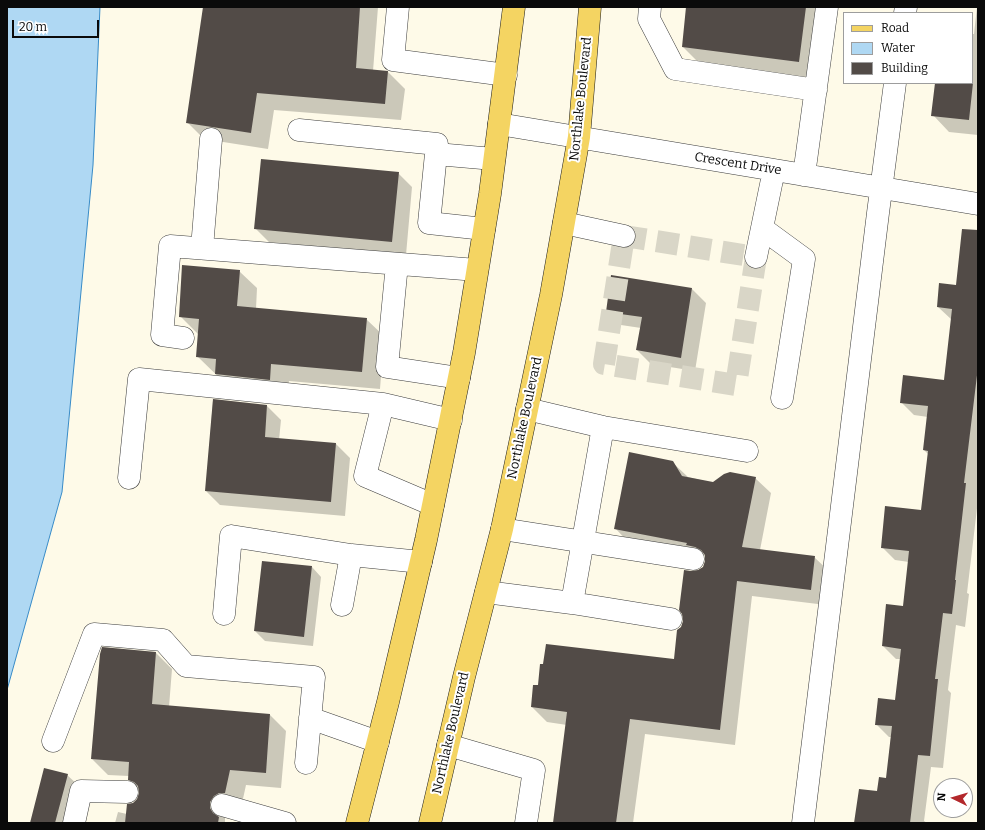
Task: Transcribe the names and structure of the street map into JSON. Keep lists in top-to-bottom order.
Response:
{
  "streets": {
    "main road": ["Northlake Boulevard"],
    "street": ["Crescent Drive"]
  },
  "crossings": [
    ["Northlake Boulevard", "Crescent Drive"]
  ],
  "legend": ["Road", "Water", "Building"],
  "scale_bar": "20 m",
  "north": "left"
}
